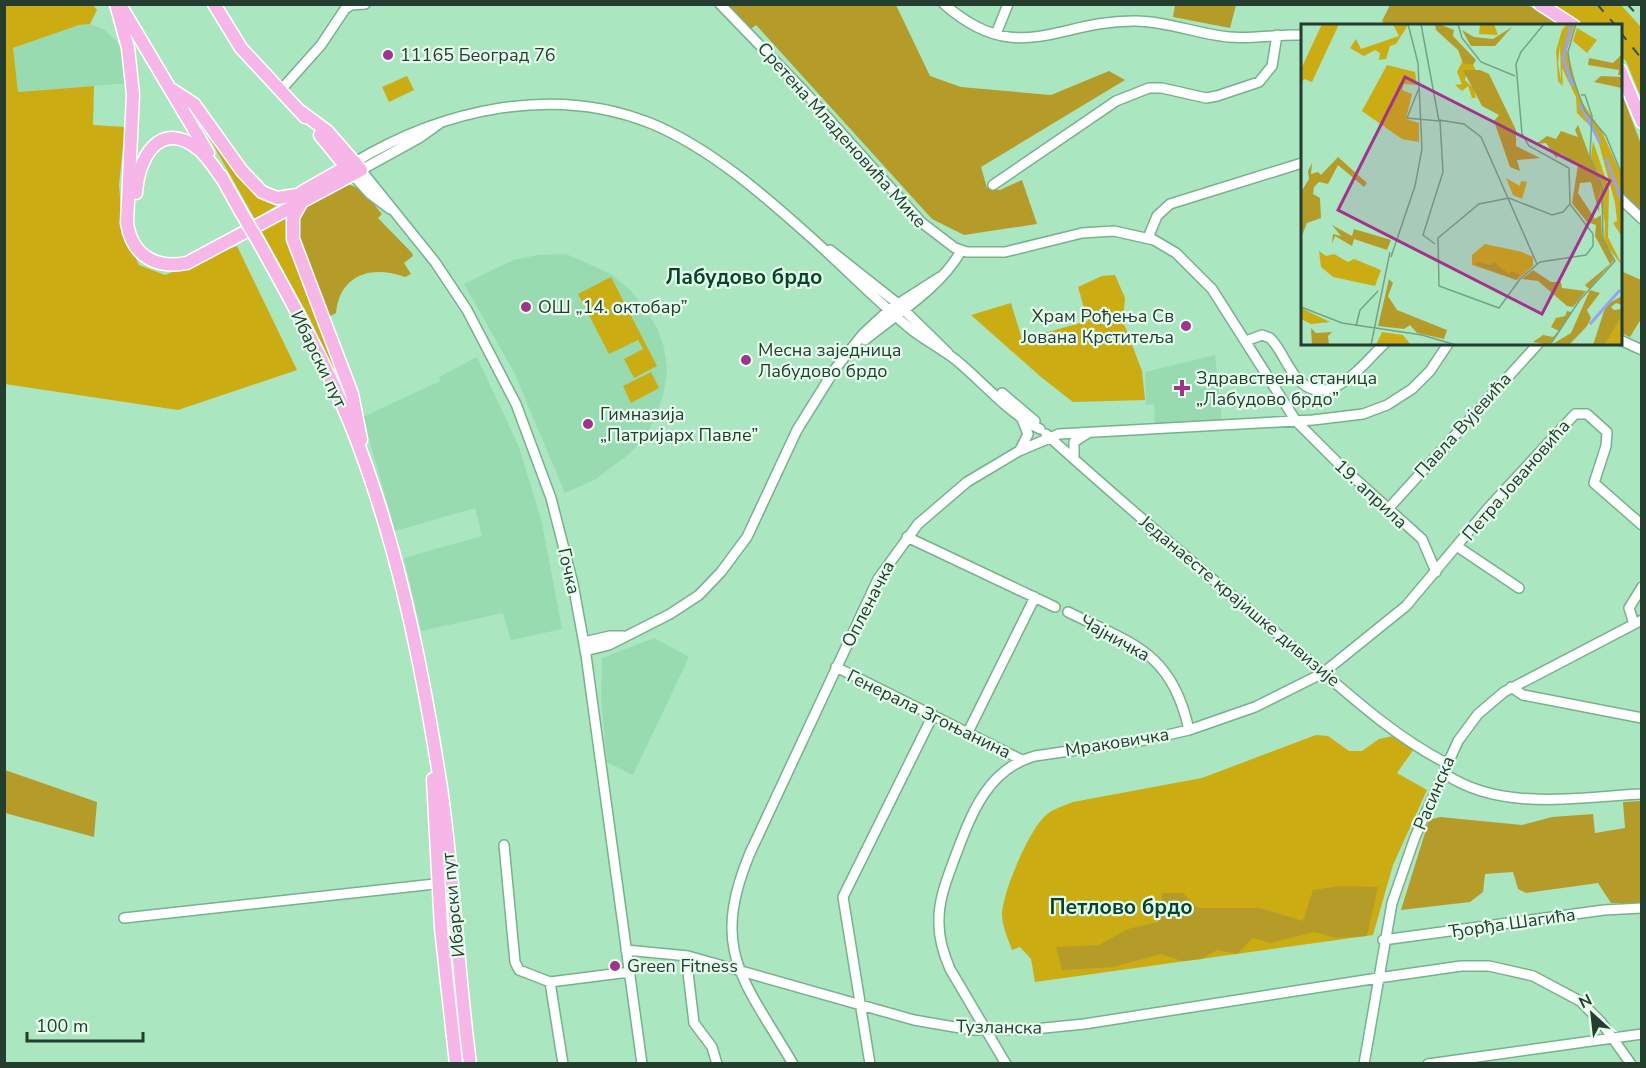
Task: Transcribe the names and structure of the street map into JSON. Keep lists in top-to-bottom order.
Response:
{
  "streets": {
    "main road": ["Ибарски пут", "Једанаесте крајишке дивизије"],
    "street": [
      "Сретена Младеновића Мике",
      "Павла Вујевића",
      "Петра Јовановића",
      "19. априла",
      "Гочка",
      "Опленачка",
      "Чајничка",
      "Генерала Згоњанина",
      "Мраковичка",
      "Расинска",
      "Ђорђа Шагића",
      "Тузланска"
    ]
  },
  "crossings": [
    ["Павла Вујевића", "19. априла"],
    ["Петра Јовановића", "Мраковичка"],
    ["19. априла", "Опленачка"],
    ["19. априла", "Мраковичка"],
    ["Гочка", "Једанаесте крајишке дивизије"],
    ["Гочка", "Тузланска"],
    ["Једанаесте крајишке дивизије", "Опленачка"],
    ["Једанаесте крајишке дивизије", "Мраковичка"],
    ["Једанаесте крајишке дивизије", "Расинска"],
    ["Опленачка", "Генерала Згоњанина"],
    ["Опленачка", "Тузланска"],
    ["Чајничка", "Мраковичка"],
    ["Генерала Згоњанина", "Мраковичка"],
    ["Мраковичка", "Тузланска"],
    ["Расинска", "Ђорђа Шагића"],
    ["Расинска", "Тузланска"]
  ],
  "districts": ["Лабудово брдо", "Петлово брдо"],
  "places": {
    "other": [
      "11165 Београд 76",
      "ОШ „14. октобар”",
      "Храм Рођења Св Јована Крститеља",
      "Месна заједница Лабудово брдо",
      "Гимназија „Патријарх Павле”",
      "Green Fitness"
    ],
    "health": ["Здравствена станица „Лабудово брдо”"]
  },
  "scale_bar": "100 m",
  "north": "top left"
}
